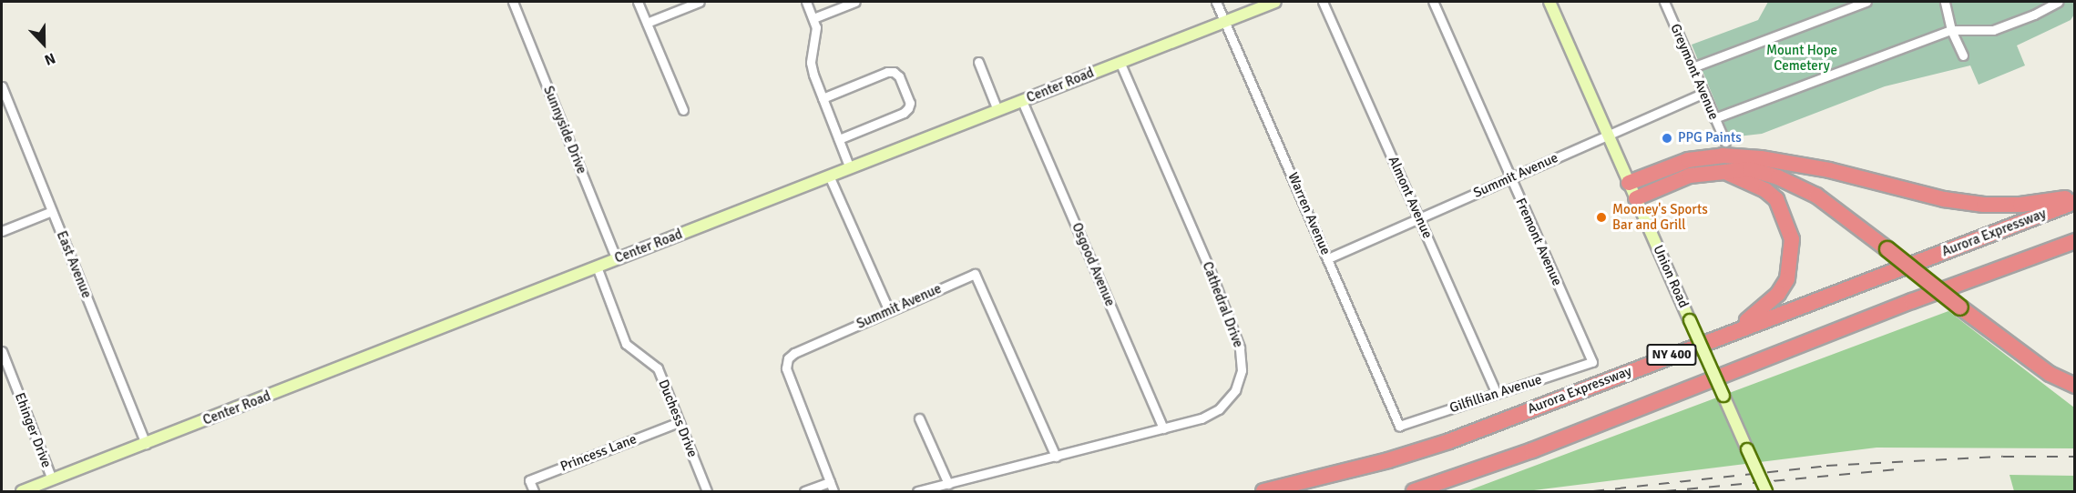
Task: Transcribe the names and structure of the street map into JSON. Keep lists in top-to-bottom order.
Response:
{
  "streets": {
    "highway": ["Aurora Expressway", "NY 400"],
    "main road": ["Center Road", "Union Road"],
    "street": [
      "Greymont Avenue",
      "Sunnyside Drive",
      "Summit Avenue",
      "Almont Avenue",
      "Warren Avenue",
      "Fremont Avenue",
      "East Avenue",
      "Osgood Avenue",
      "Cathedral Drive",
      "Gilfillian Avenue",
      "Duchess Drive",
      "Ehinger Drive",
      "Princess Lane"
    ]
  },
  "crossings": [
    ["Greymont Avenue", "Summit Avenue"],
    ["Center Road", "Sunnyside Drive"],
    ["Center Road", "Warren Avenue"],
    ["Center Road", "East Avenue"],
    ["Center Road", "Osgood Avenue"],
    ["Center Road", "Cathedral Drive"],
    ["Center Road", "Duchess Drive"],
    ["Center Road", "Ehinger Drive"],
    ["Summit Avenue", "Almont Avenue"],
    ["Summit Avenue", "Warren Avenue"],
    ["Summit Avenue", "Fremont Avenue"],
    ["Summit Avenue", "Union Road"],
    ["Summit Avenue", "Cathedral Drive"],
    ["Almont Avenue", "Gilfillian Avenue"],
    ["Warren Avenue", "Gilfillian Avenue"],
    ["Fremont Avenue", "Gilfillian Avenue"],
    ["Osgood Avenue", "Cathedral Drive"],
    ["Duchess Drive", "Princess Lane"]
  ],
  "parks": ["Mount Hope Cemetery"],
  "places": ["PPG Paints", "Mooney's Sports Bar and Grill"],
  "north": "bottom"
}
